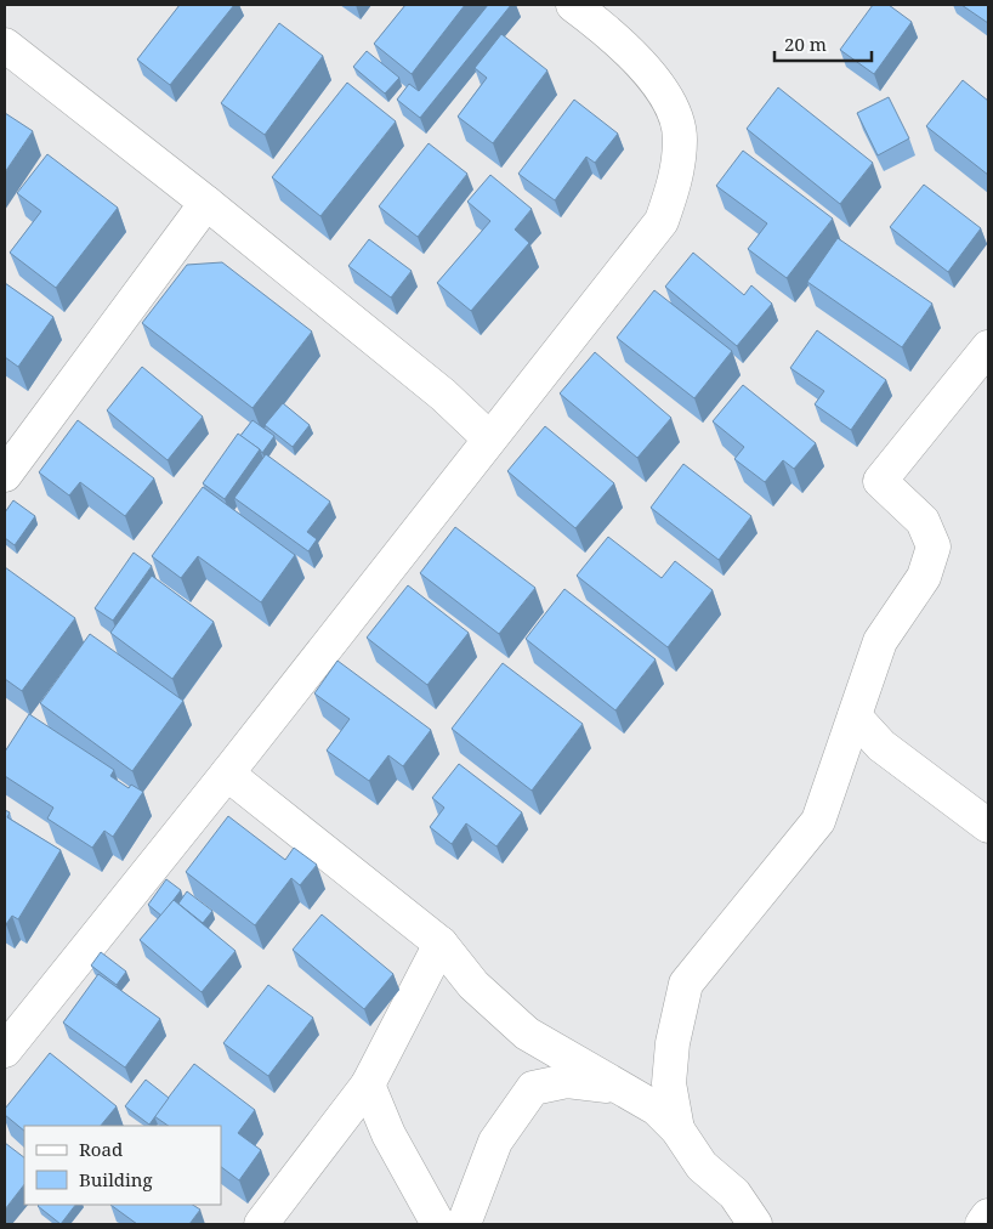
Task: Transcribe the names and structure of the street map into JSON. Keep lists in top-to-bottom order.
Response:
{
  "legend": ["Road", "Building"],
  "scale_bar": "20 m"
}
